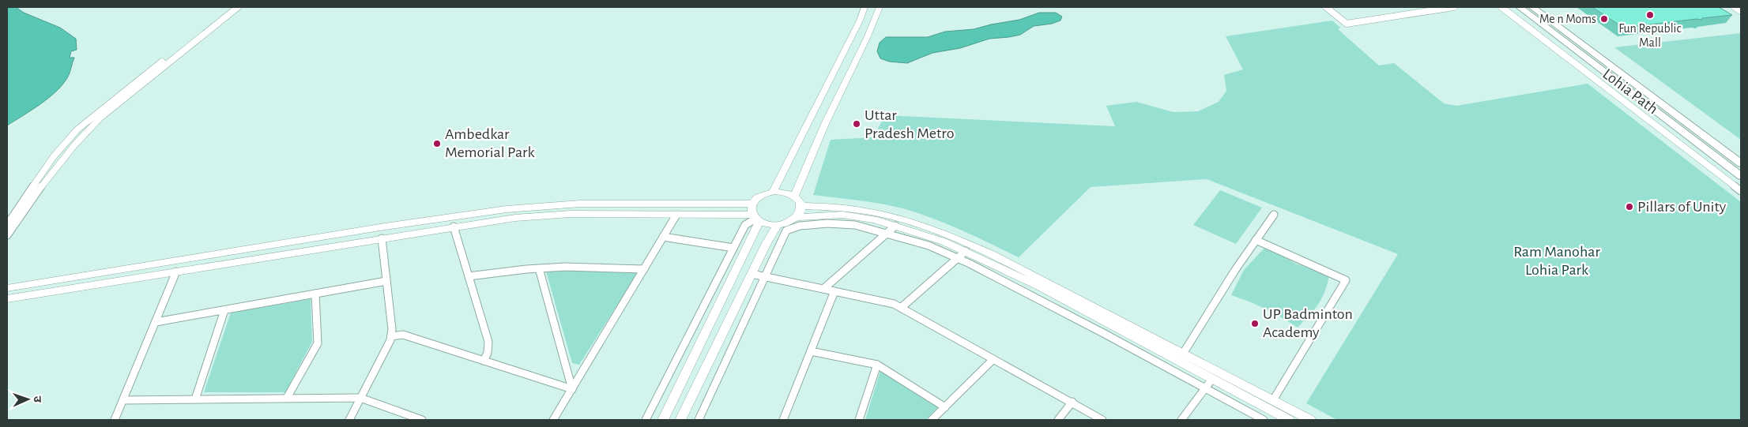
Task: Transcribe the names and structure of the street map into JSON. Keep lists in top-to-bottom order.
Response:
{
  "streets": {
    "main road": ["Lohia Path"]
  },
  "parks": ["Ram Manohar Lohia Park"],
  "places": [
    "Fun Republic Mall",
    "Me n Moms",
    "Uttar Pradesh Metro",
    "Ambedkar Memorial Park",
    "Pillars of Unity",
    "UP Badminton Academy"
  ],
  "north": "right"
}
